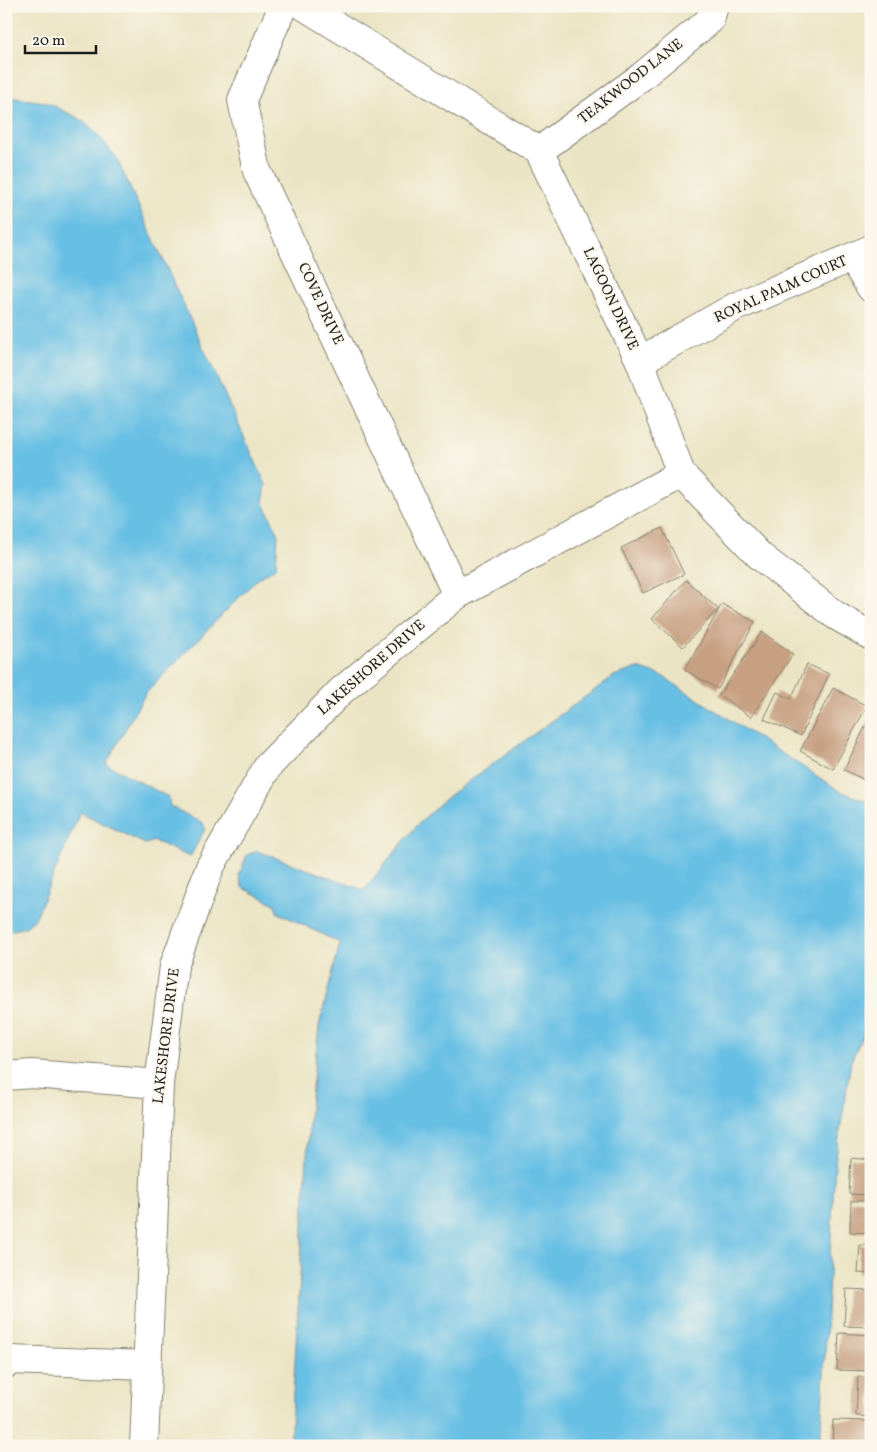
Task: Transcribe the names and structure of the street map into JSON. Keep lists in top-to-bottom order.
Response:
{
  "streets": {
    "street": [
      "TEAKWOOD LANE",
      "ROYAL PALM COURT",
      "LAGOON DRIVE",
      "COVE DRIVE",
      "LAKESHORE DRIVE"
    ]
  },
  "crossings": [
    ["TEAKWOOD LANE", "LAGOON DRIVE"],
    ["ROYAL PALM COURT", "LAGOON DRIVE"],
    ["LAGOON DRIVE", "LAKESHORE DRIVE"],
    ["COVE DRIVE", "LAKESHORE DRIVE"]
  ],
  "scale_bar": "20 m"
}
